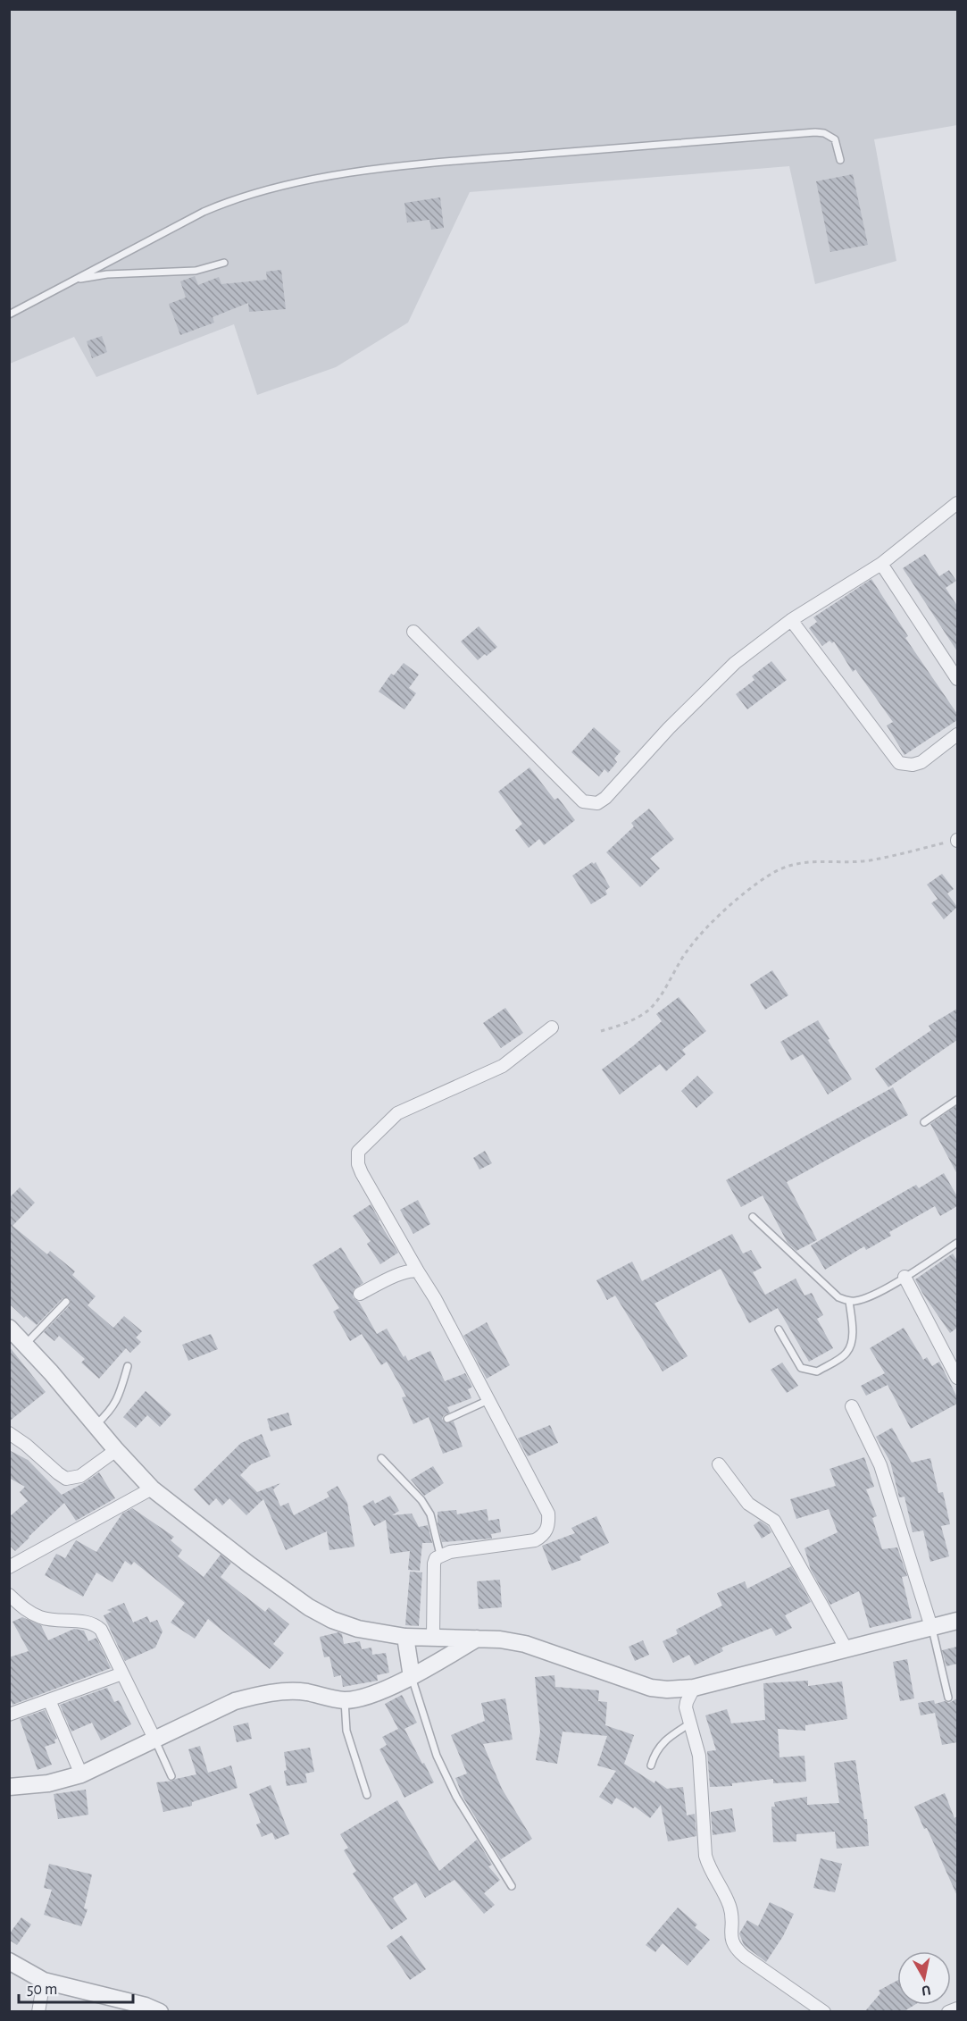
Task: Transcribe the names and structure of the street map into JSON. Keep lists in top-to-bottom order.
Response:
{
  "scale_bar": "50 m",
  "north": "bottom"
}
